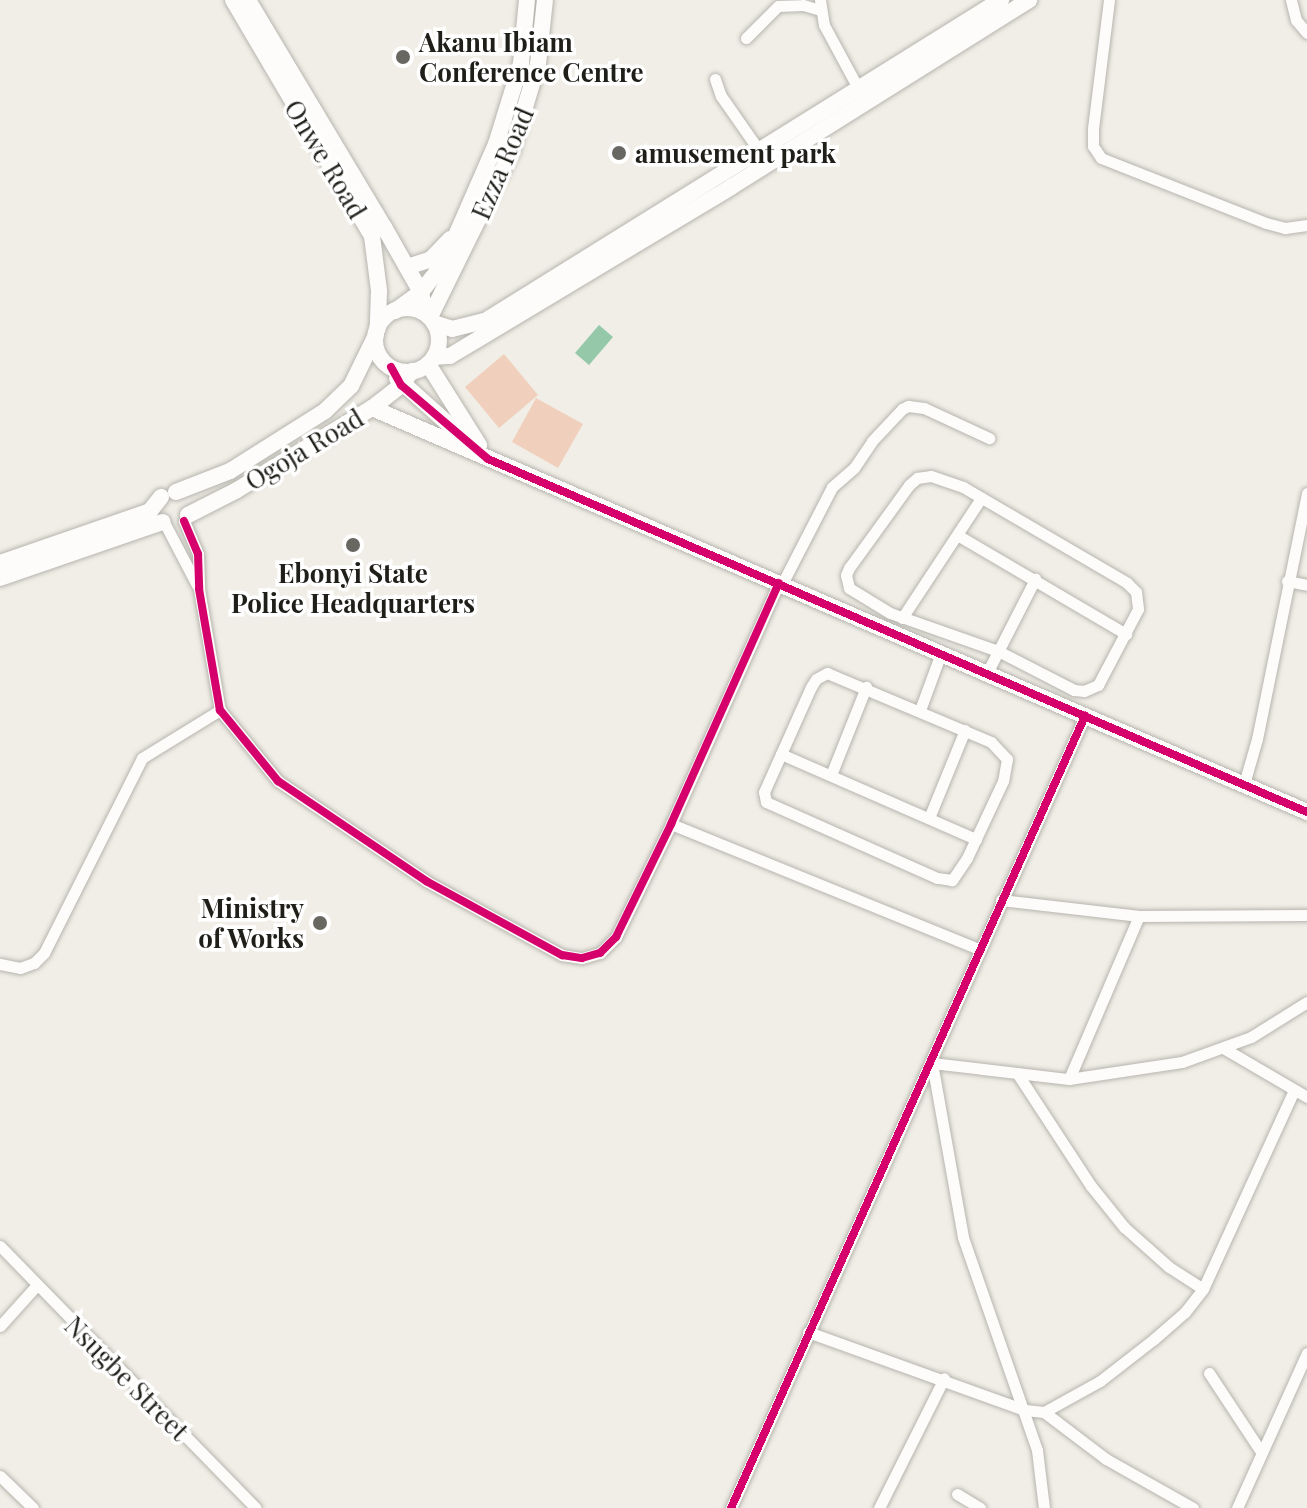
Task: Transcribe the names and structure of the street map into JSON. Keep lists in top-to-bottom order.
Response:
{
  "streets": {
    "main road": ["Onwe Road", "Ezza Road", "Ogoja Road"],
    "street": ["Nsugbe Street"]
  },
  "crossings": [
    ["Onwe Road", "Ezza Road"],
    ["Onwe Road", "Ogoja Road"],
    ["Ezza Road", "Ogoja Road"]
  ],
  "places": [
    "Akanu Ibiam Conference Centre",
    "amusement park",
    "Ebonyi State Police Headquarters",
    "Ministry of Works"
  ]
}
